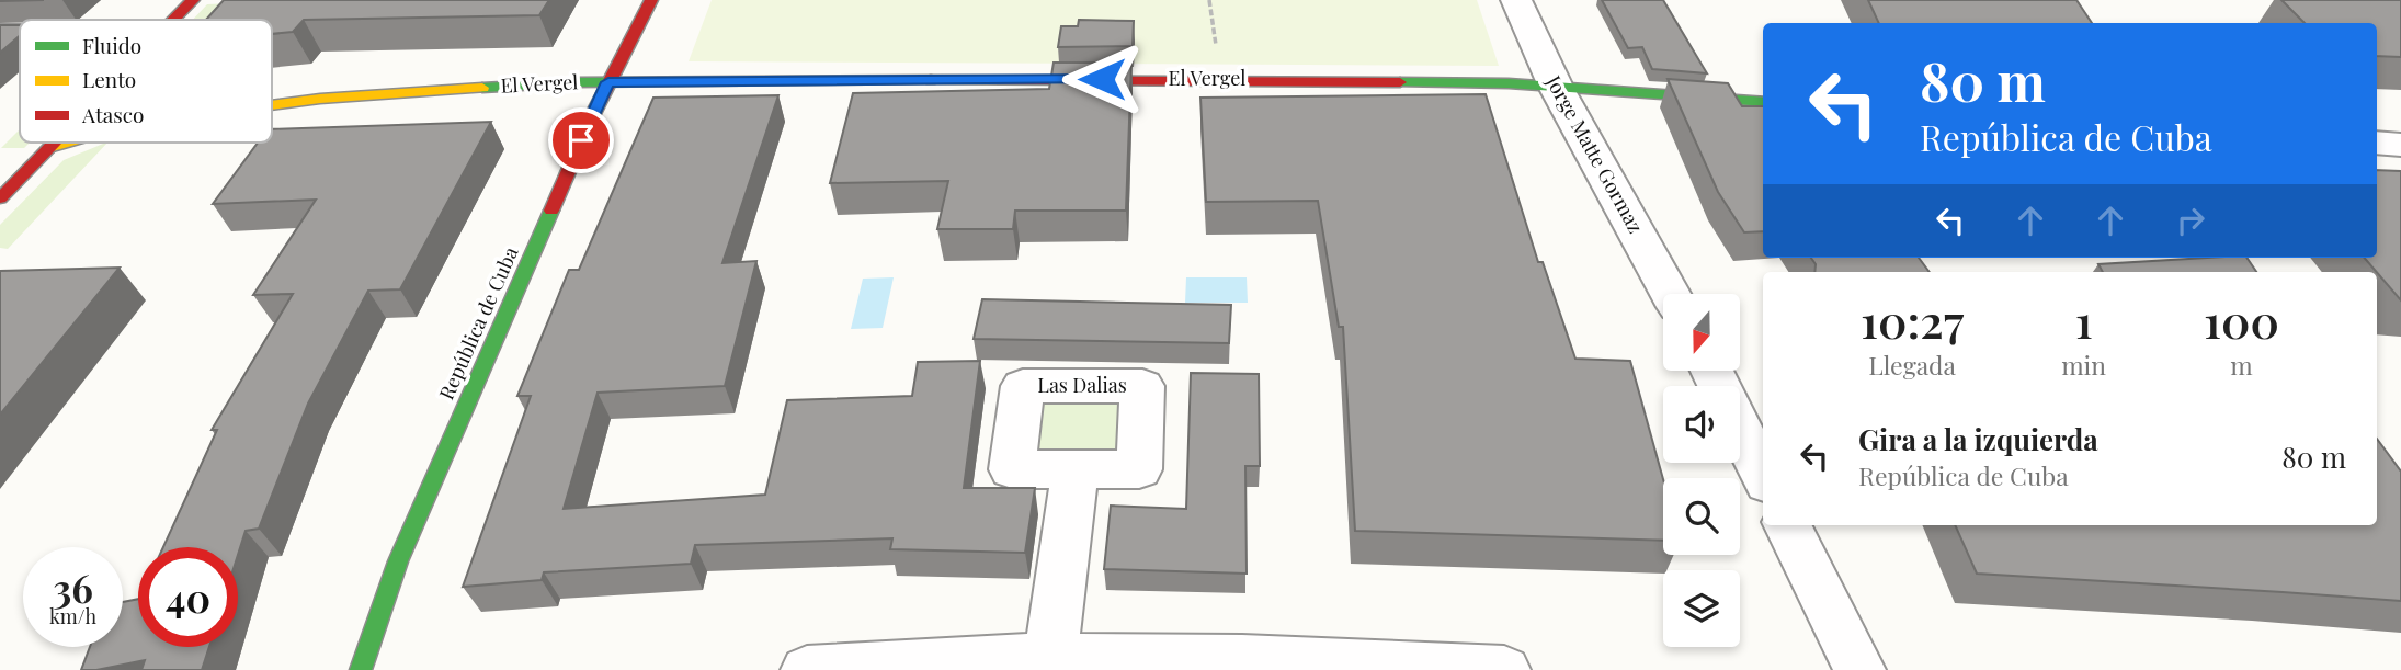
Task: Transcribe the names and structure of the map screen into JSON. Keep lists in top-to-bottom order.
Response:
{
  "streets": {
    "street": ["El Vergel", "Jorge Matte Gormaz", "República de Cuba"]
  },
  "crossings": [
    ["El Vergel", "Jorge Matte Gormaz"],
    ["El Vergel", "República de Cuba"]
  ],
  "legend": ["Fluido", "Lento", "Atasco"],
  "north": "bottom",
  "page": {
    "turn": ["80 m", "República de Cuba"],
    "eta": [
      "10:27",
      "Llegada",
      "1",
      "min",
      "100",
      "m"
    ],
    "list": [
      {
        "name": "Gira a la izquierda",
        "note": "República de Cuba",
        "value": "80 m"
      }
    ],
    "speed": "36 km/h",
    "limit": "40"
  }
}
